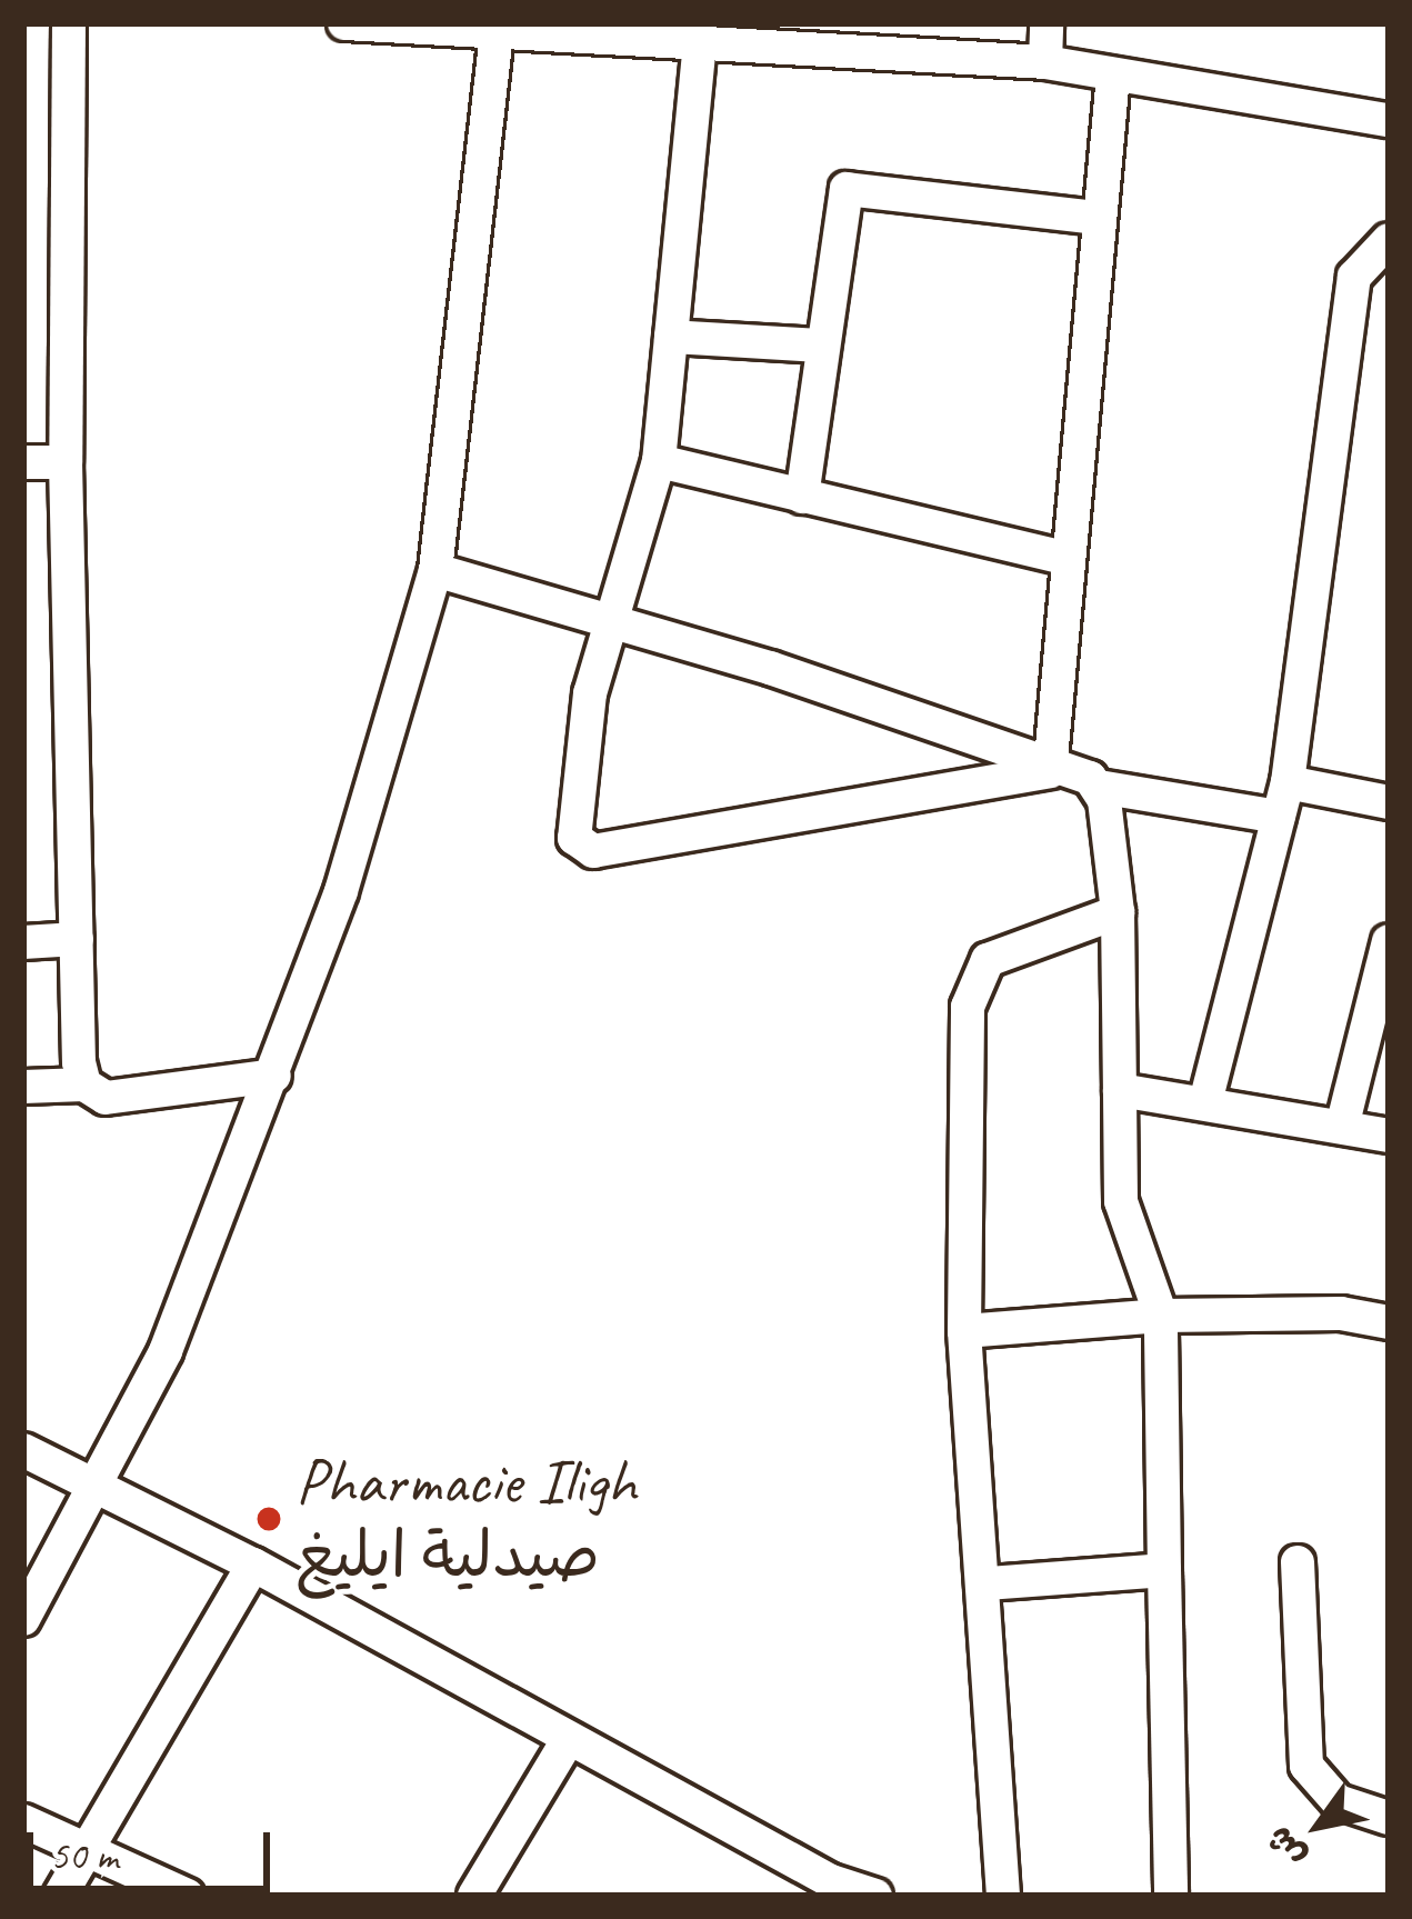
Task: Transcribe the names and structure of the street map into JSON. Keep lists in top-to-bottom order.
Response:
{
  "places": ["Pharmacie Iligh صيدلية ايليغ"],
  "scale_bar": "50 m",
  "north": "bottom left"
}
